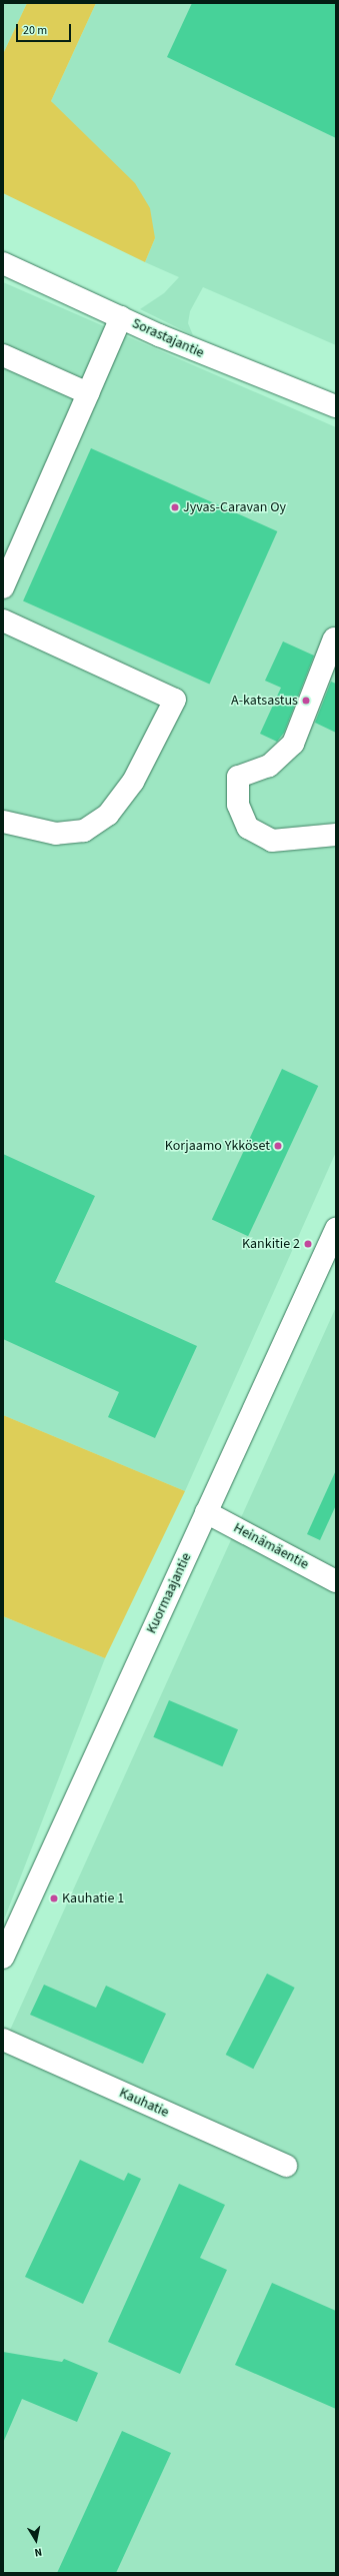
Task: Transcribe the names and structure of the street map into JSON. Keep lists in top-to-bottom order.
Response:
{
  "streets": {
    "street": [
      "Sorastajantie",
      "Heinämäentie",
      "Kuormaajantie",
      "Kauhatie"
    ]
  },
  "crossings": [
    ["Heinämäentie", "Kuormaajantie"]
  ],
  "places": [
    "Jyvas-Caravan Oy",
    "A-katsastus",
    "Korjaamo Ykköset",
    "Kankitie 2",
    "Kauhatie 1"
  ],
  "scale_bar": "20 m",
  "north": "bottom"
}
